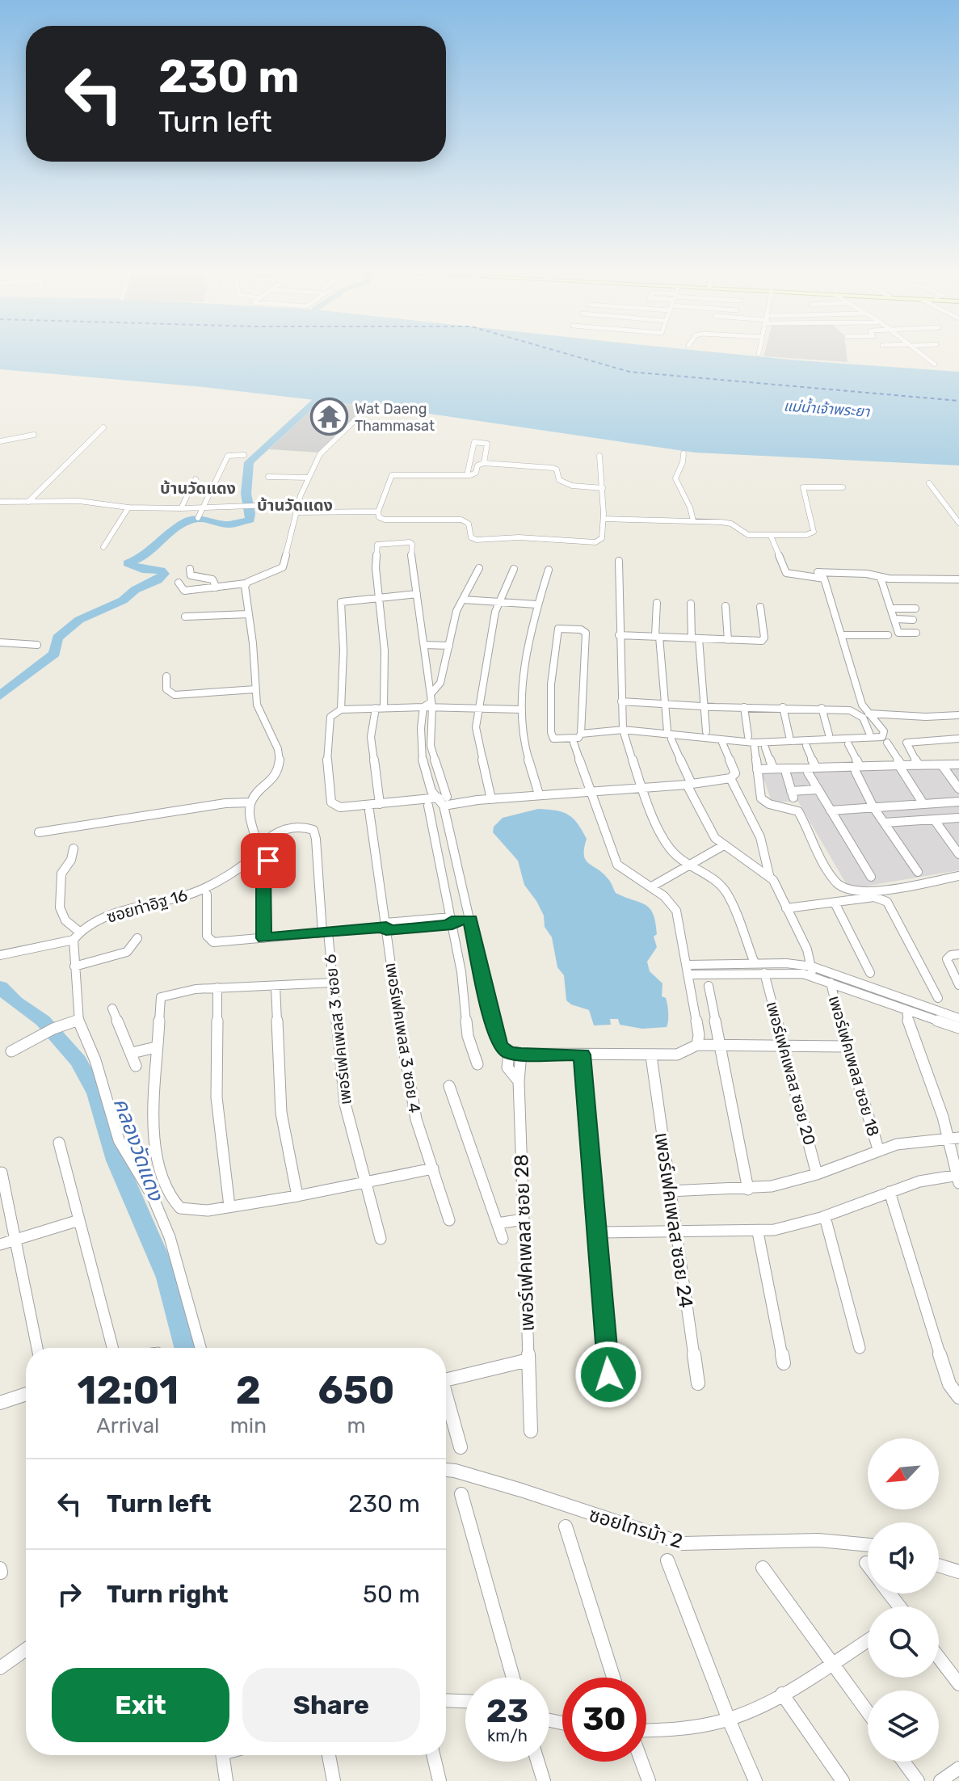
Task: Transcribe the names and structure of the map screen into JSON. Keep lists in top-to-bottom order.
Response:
{
  "streets": {
    "street": [
      "ซอยท่าอิฐ 16",
      "เพอร์เฟคเพลส 3 ซอย 6",
      "เพอร์เฟคเพลส 3 ซอย 4",
      "เพอร์เฟคเพลส ซอย 18",
      "เพอร์เฟคเพลส ซอย 20",
      "เพอร์เฟคเพลส ซอย 24",
      "เพอร์เฟคเพลส ซอย 28",
      "ซอยไทรม้า 2"
    ]
  },
  "districts": ["บ้านวัดแดง", "บ้านวัดแดง"],
  "water": ["แม่น้ำเจ้าพระยา", "คลองวัดแดง"],
  "places": {
    "temple": ["Wat Daeng Thammasat"]
  },
  "north": "bottom left",
  "page": {
    "turn": ["230 m", "Turn left"],
    "eta": [
      "12:01",
      "Arrival",
      "2",
      "min",
      "650",
      "m"
    ],
    "list": [
      {
        "name": "Turn left",
        "value": "230 m"
      },
      {
        "name": "Turn right",
        "value": "50 m"
      }
    ],
    "buttons": ["Exit", "Share"],
    "speed": "23 km/h",
    "limit": "30"
  }
}
